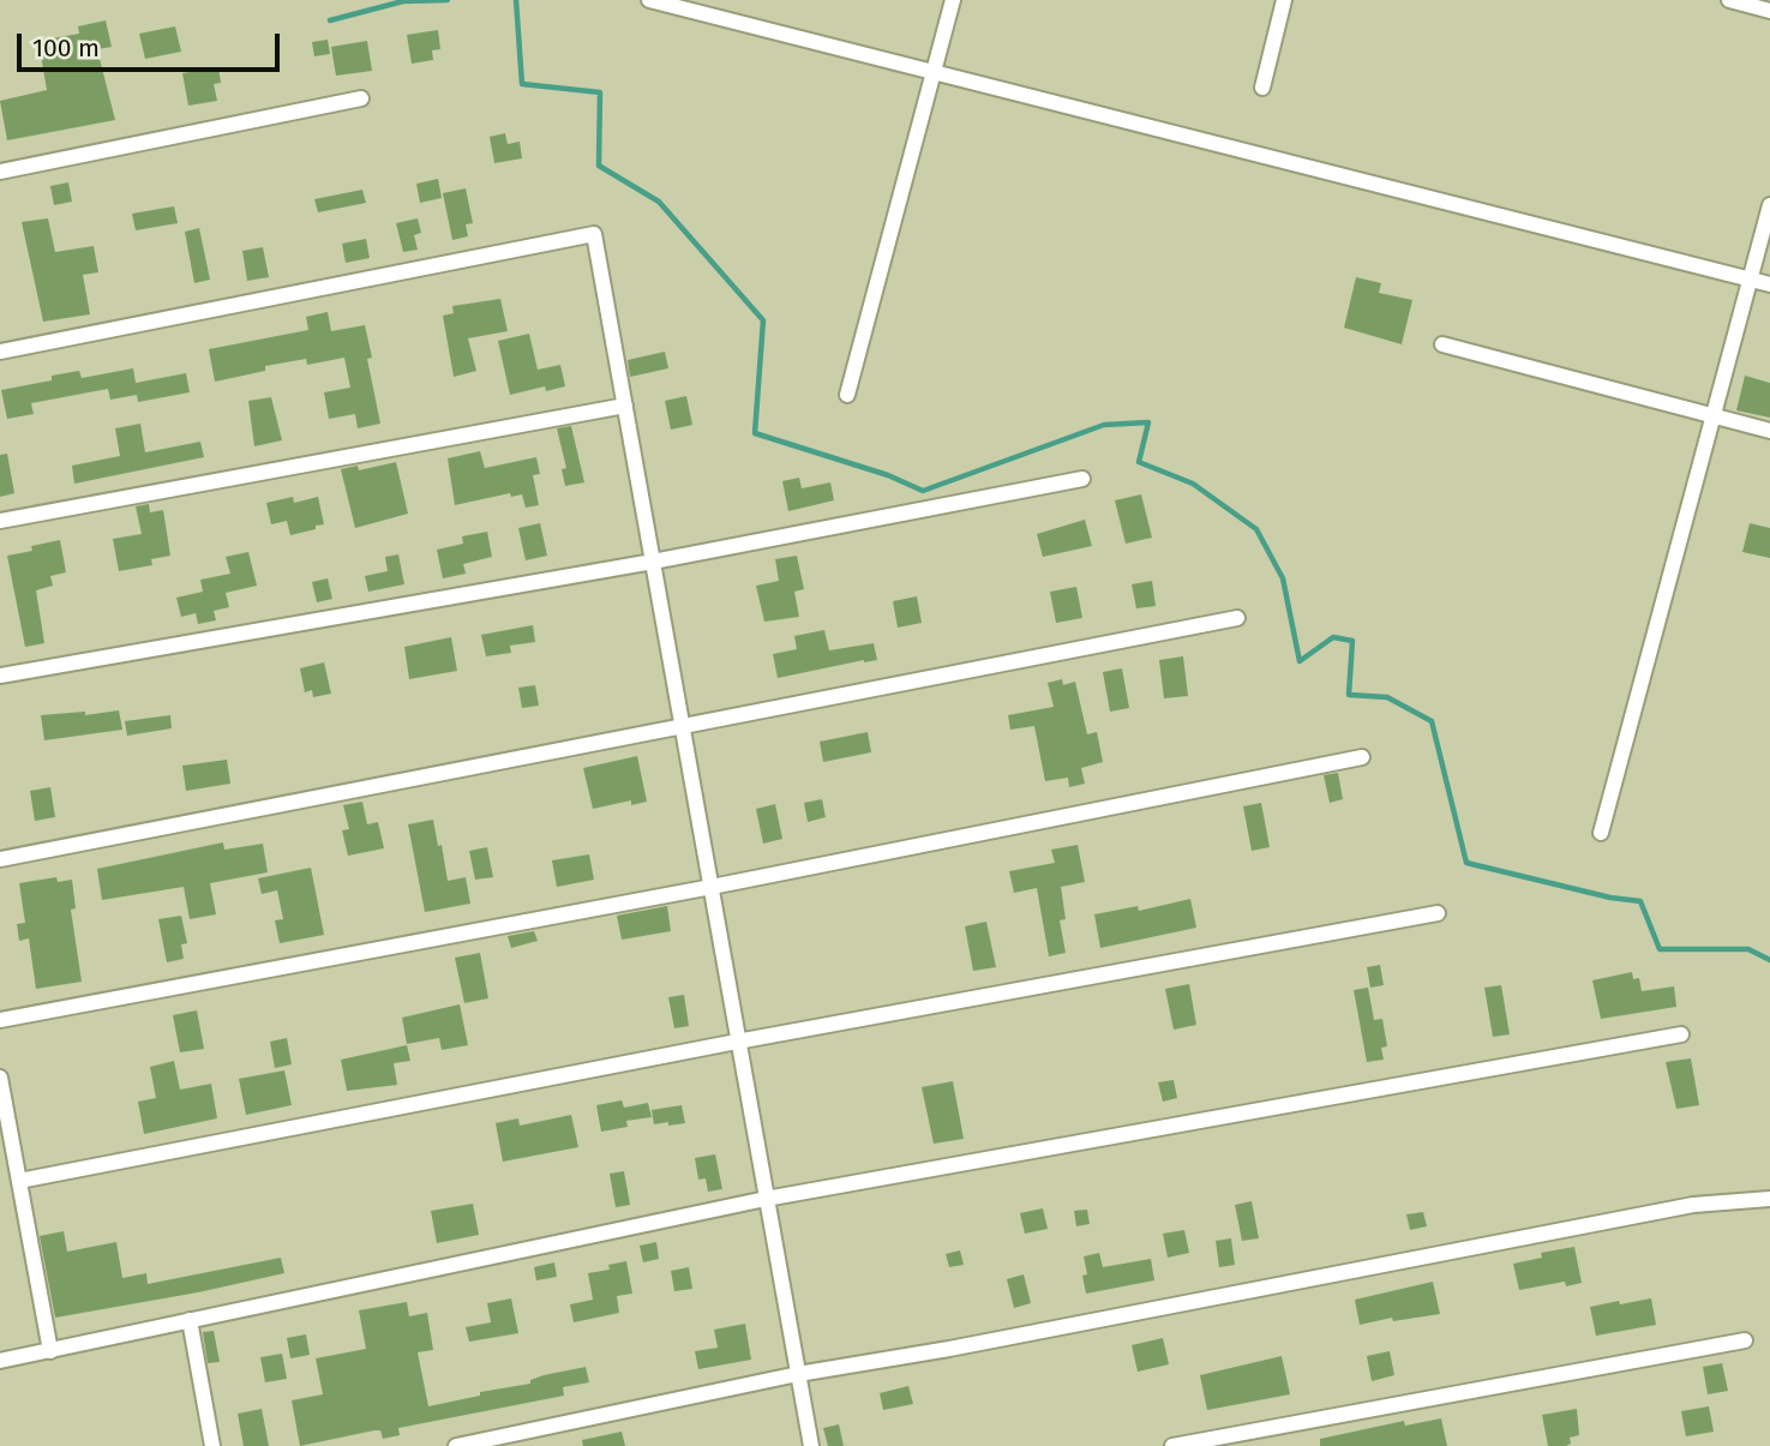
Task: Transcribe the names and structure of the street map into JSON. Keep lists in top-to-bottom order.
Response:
{
  "scale_bar": "100 m"
}
